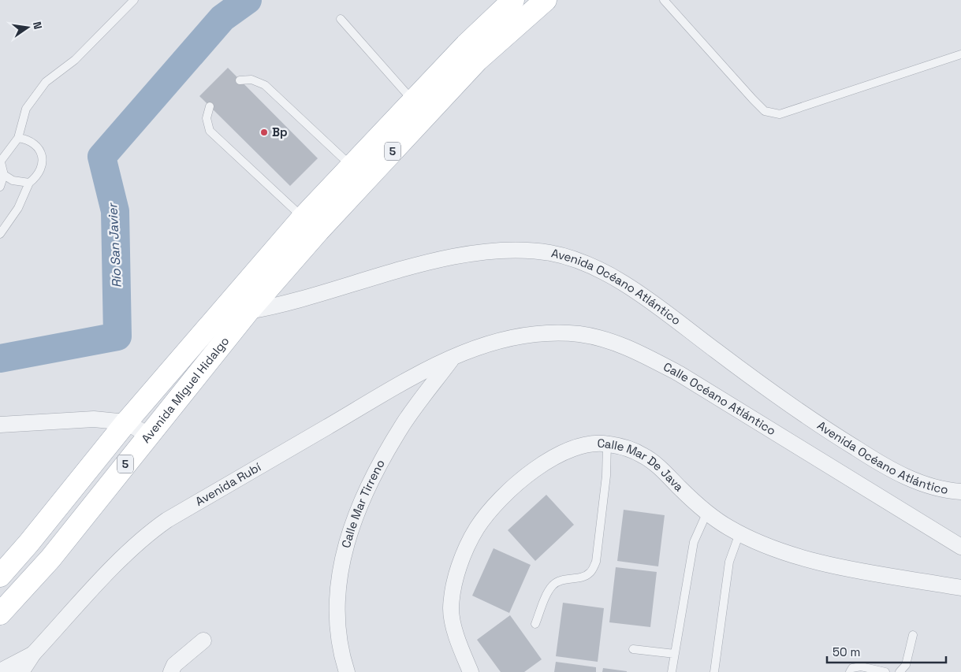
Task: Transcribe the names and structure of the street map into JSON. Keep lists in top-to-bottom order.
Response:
{
  "streets": {
    "main road": ["5", "Avenida Miguel Hidalgo"],
    "street": [
      "Avenida Océano Atlántico",
      "Calle Océano Atlántico",
      "Calle Mar De Java",
      "Avenida Rubí",
      "Calle Mar Tirreno"
    ]
  },
  "crossings": [
    ["5", "Avenida Océano Atlántico"],
    ["5", "Avenida Miguel Hidalgo"],
    ["Avenida Océano Atlántico", "Avenida Miguel Hidalgo"],
    ["Calle Océano Atlántico", "Avenida Rubí"],
    ["Calle Océano Atlántico", "Calle Mar Tirreno"],
    ["Avenida Rubí", "Calle Mar Tirreno"]
  ],
  "water": ["Río San Javier"],
  "places": ["Bp"],
  "scale_bar": "50 m",
  "north": "right"
}
